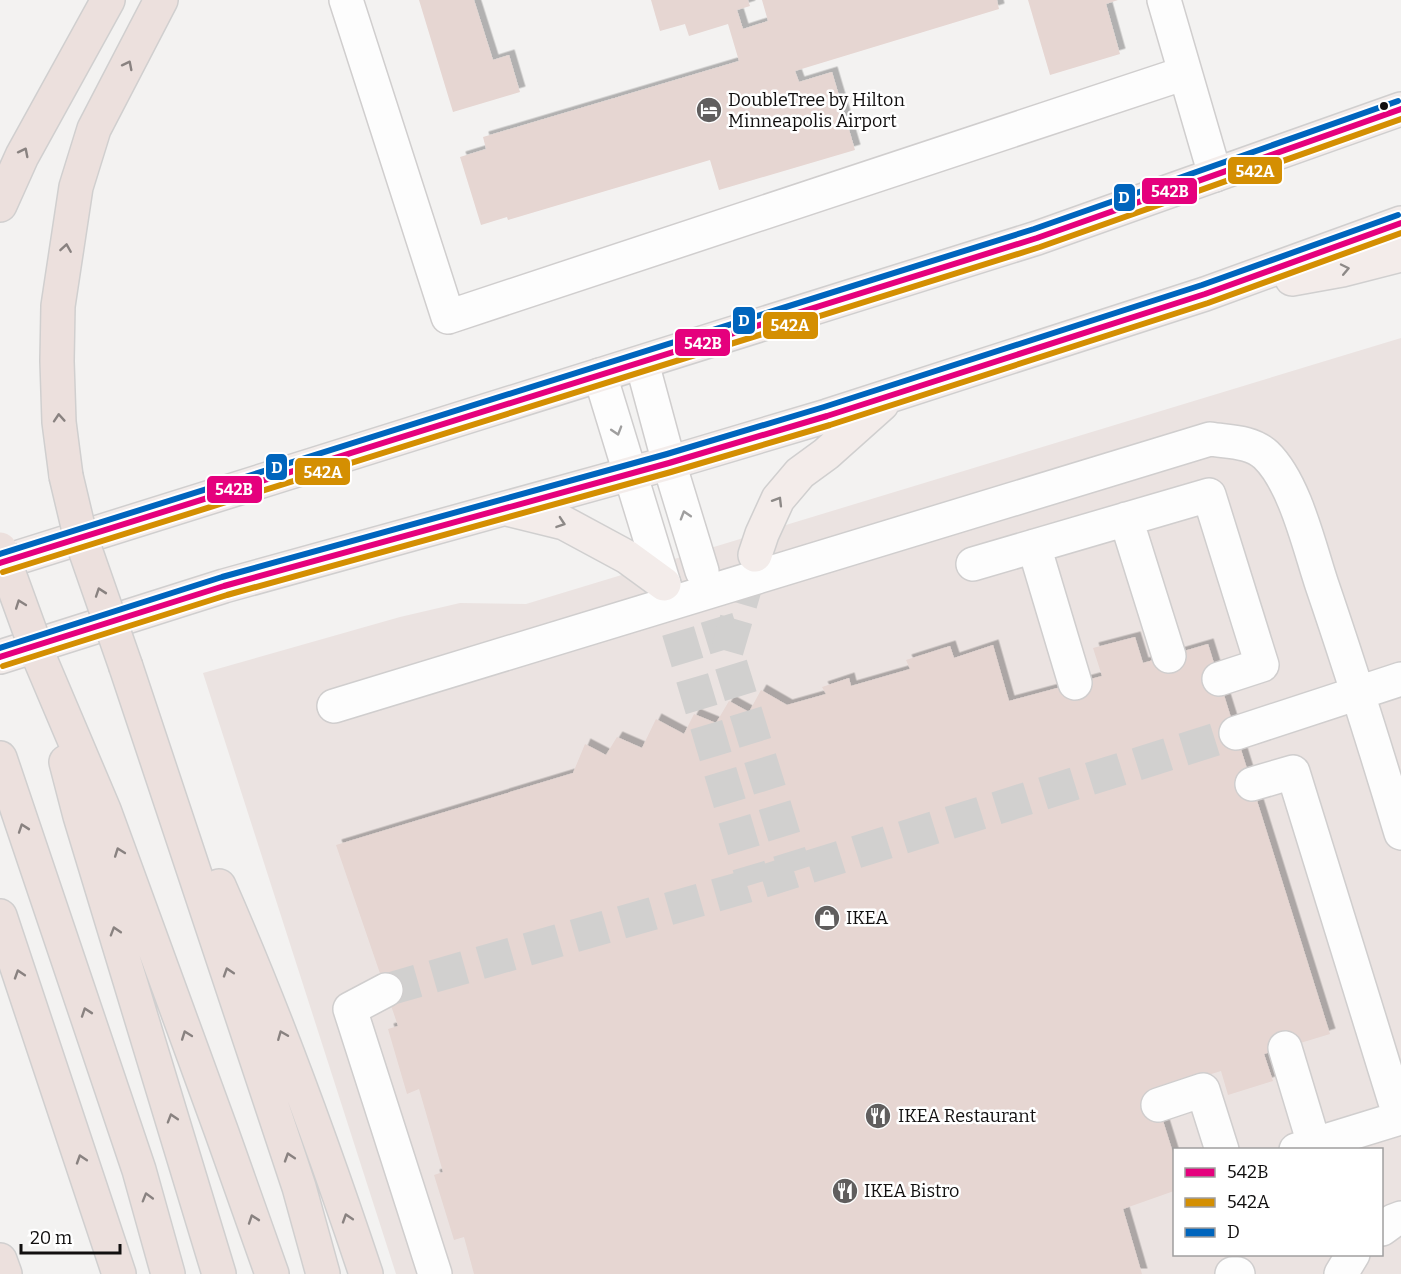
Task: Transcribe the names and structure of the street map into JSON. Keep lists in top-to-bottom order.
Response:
{
  "places": {
    "hotel": ["DoubleTree by Hilton Minneapolis Airport"],
    "shop": ["IKEA"],
    "restaurant": ["IKEA Restaurant", "IKEA Bistro"]
  },
  "lines": ["transit line D", "transit line 542B", "transit line 542A"],
  "legend": ["542B", "542A", "D"],
  "scale_bar": "20 m"
}
